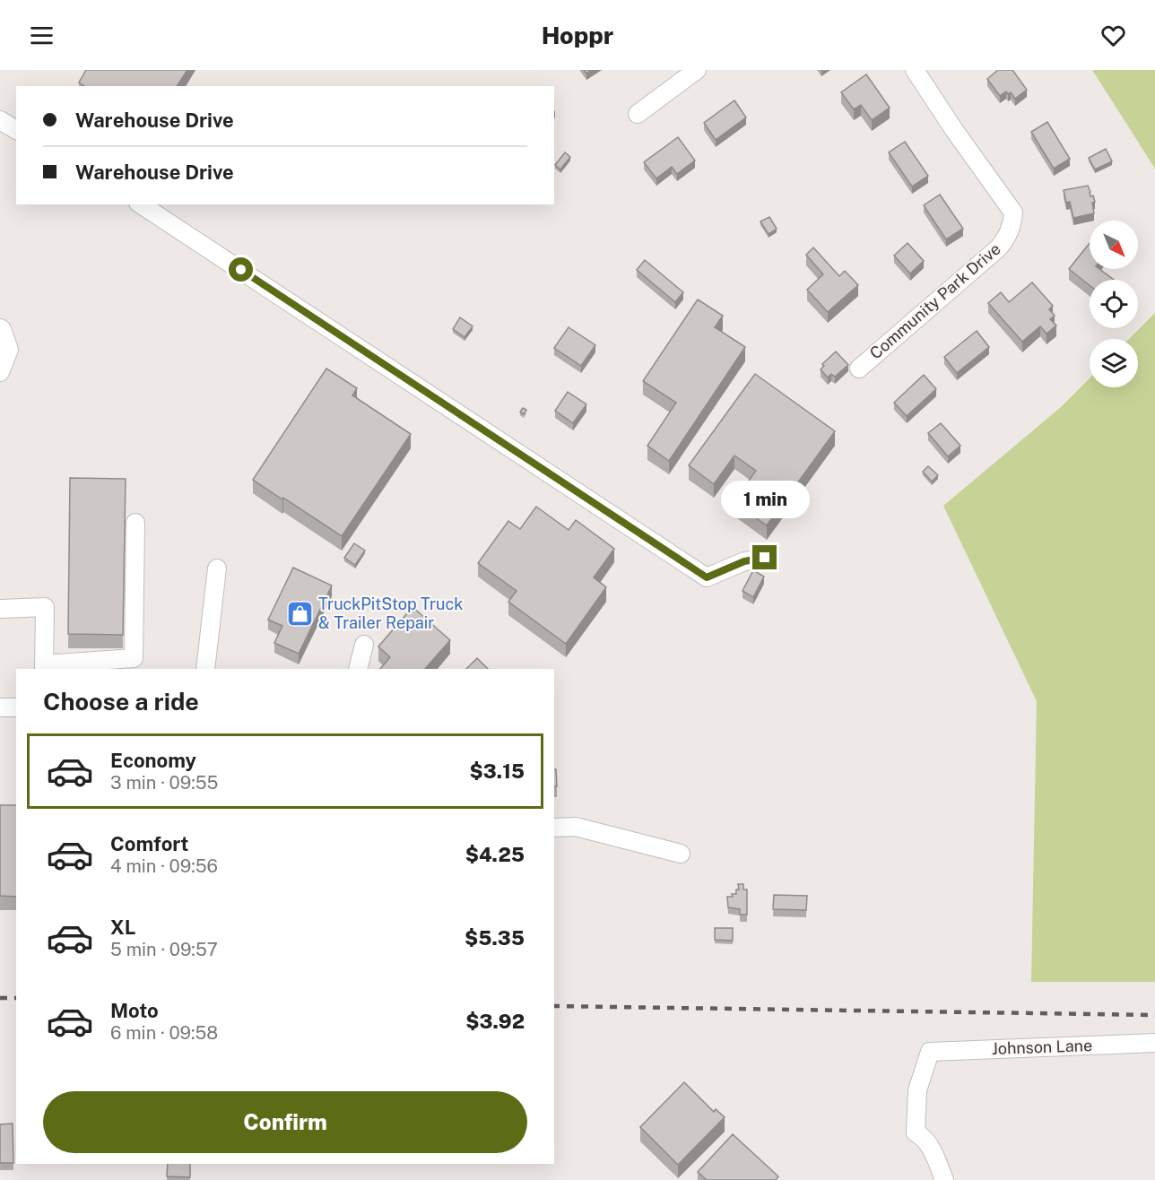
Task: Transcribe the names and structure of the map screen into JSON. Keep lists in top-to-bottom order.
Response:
{
  "streets": {
    "street": ["Community Park Drive", "Johnson Lane"]
  },
  "places": {
    "shop": ["TruckPitStop Truck & Trailer Repair"]
  },
  "north": "bottom right",
  "page": {
    "header": "Hoppr",
    "banner": ["Warehouse Drive", "Warehouse Drive"],
    "bubble": "1 min",
    "heading": "Choose a ride",
    "list": [
      {
        "name": "Economy",
        "note": "3 min · 09:55",
        "value": "$3.15"
      },
      {
        "name": "Comfort",
        "note": "4 min · 09:56",
        "value": "$4.25"
      },
      {
        "name": "XL",
        "note": "5 min · 09:57",
        "value": "$5.35"
      },
      {
        "name": "Moto",
        "note": "6 min · 09:58",
        "value": "$3.92"
      }
    ],
    "buttons": "Confirm"
  }
}
